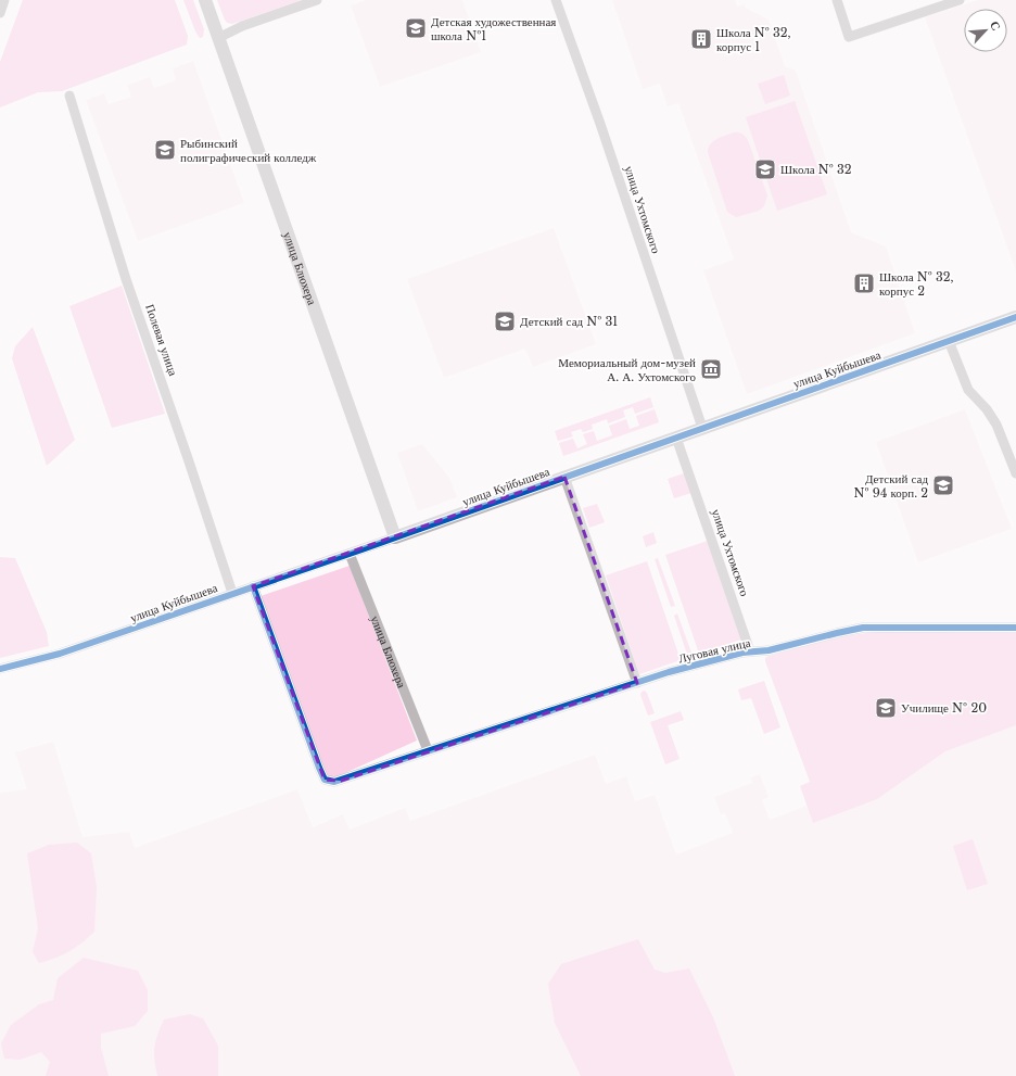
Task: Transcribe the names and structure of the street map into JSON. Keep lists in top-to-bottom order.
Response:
{
  "streets": {
    "street": [
      "улица Ухтомского",
      "улица Блюхера",
      "Полевая улица",
      "улица Куйбышева",
      "Луговая улица"
    ]
  },
  "crossings": [
    ["улица Ухтомского", "улица Куйбышева"],
    ["улица Ухтомского", "Луговая улица"],
    ["улица Блюхера", "улица Куйбышева"],
    ["улица Блюхера", "Луговая улица"],
    ["Полевая улица", "улица Куйбышева"],
    ["улица Куйбышева", "Луговая улица"]
  ],
  "places": {
    "school or university": [
      "Детская художественная школа №1",
      "Рыбинский полиграфический колледж",
      "Школа № 32",
      "Детский сад № 31",
      "Детский сад № 94 корп. 2",
      "Училище № 20"
    ],
    "building": ["Школа № 32, корпус 1", "Школа № 32, корпус 2"],
    "museum": ["Мемориальный дом-музей А. А. Ухтомского"]
  },
  "north": "top right"
}
